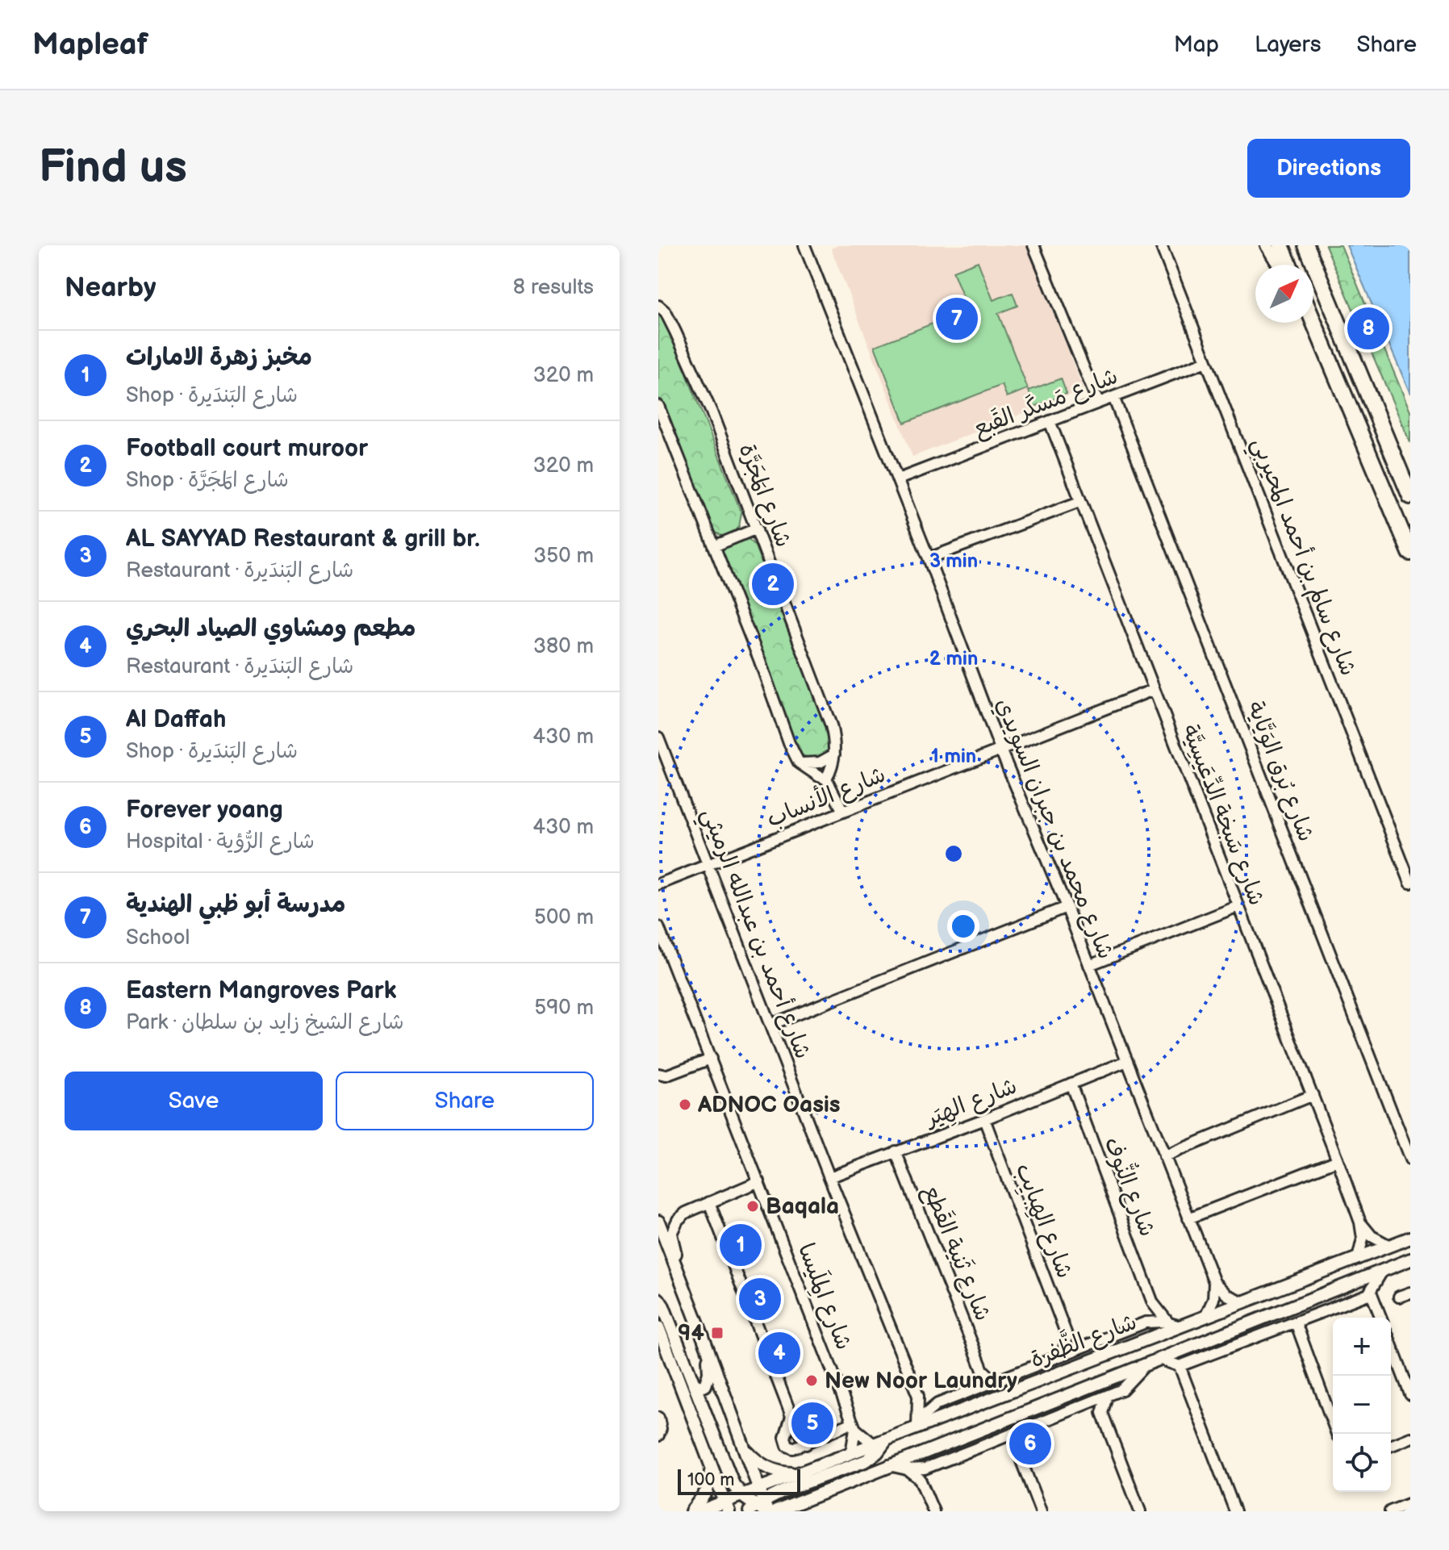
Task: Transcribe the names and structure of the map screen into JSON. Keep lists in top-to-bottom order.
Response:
{
  "streets": {
    "main road": ["شارع الظَّفرة"],
    "street": [
      "شارع مَسكَر القَبع",
      "شارع المَجَرَّة",
      "شارع سالم بن أحمد المحيربي",
      "شارع بُرق الوَيَّاية",
      "شارع الأنساب",
      "شارع سَبخة الدِّعَيسِيَّة",
      "شارع محمد بن جبران السويدي",
      "شارع أحمد بن عبدالله الرميثي",
      "شارع الهِيَر",
      "شارع النُّوف",
      "شارع الهِبايِب",
      "شارع ثَنية القَطع",
      "شارع المِلَيسا"
    ]
  },
  "crossings": [
    ["شارع مَسكَر القَبع", "شارع سالم بن أحمد المحيربي"],
    ["شارع مَسكَر القَبع", "شارع بُرق الوَيَّاية"],
    ["شارع مَسكَر القَبع", "شارع سَبخة الدِّعَيسِيَّة"],
    ["شارع مَسكَر القَبع", "شارع محمد بن جبران السويدي"],
    ["شارع الأنساب", "شارع سَبخة الدِّعَيسِيَّة"],
    ["شارع الأنساب", "شارع محمد بن جبران السويدي"],
    ["شارع الأنساب", "شارع أحمد بن عبدالله الرميثي"],
    ["شارع سَبخة الدِّعَيسِيَّة", "شارع الظَّفرة"],
    ["شارع محمد بن جبران السويدي", "شارع الهِيَر"],
    ["شارع أحمد بن عبدالله الرميثي", "شارع الهِيَر"],
    ["شارع أحمد بن عبدالله الرميثي", "شارع الظَّفرة"],
    ["شارع الهِيَر", "شارع النُّوف"],
    ["شارع الهِيَر", "شارع الهِبايِب"],
    ["شارع الهِيَر", "شارع ثَنية القَطع"],
    ["شارع المِلَيسا", "شارع الظَّفرة"]
  ],
  "places": {
    "other": ["ADNOC Oasis", "Baqala", "New Noor Laundry"],
    "transit": ["94"]
  },
  "scale_bar": "100 m",
  "north": "top right",
  "page": {
    "header": "Mapleaf",
    "nav": ["Map", "Layers", "Share"],
    "buttons": [
      "Directions",
      ["Save", "Share"]
    ],
    "title": "Find us",
    "heading": ["Nearby", "8 results"],
    "pins": [
      "7",
      "8",
      "2",
      "1",
      "3",
      "4",
      "5",
      "6"
    ],
    "list": [
      {
        "mark": "1",
        "name": "مخبز زهرة الامارات",
        "note": "Shop · شارع البَندَيرة",
        "value": "320 m"
      },
      {
        "mark": "2",
        "name": "Football court muroor",
        "note": "Shop · شارع المَجَرَّة",
        "value": "320 m"
      },
      {
        "mark": "3",
        "name": "AL SAYYAD Restaurant & grill br.",
        "note": "Restaurant · شارع البَندَيرة",
        "value": "350 m"
      },
      {
        "mark": "4",
        "name": "مطعم ومشاوي الصياد البحري",
        "note": "Restaurant · شارع البَندَيرة",
        "value": "380 m"
      },
      {
        "mark": "5",
        "name": "Al Daffah",
        "note": "Shop · شارع البَندَيرة",
        "value": "430 m"
      },
      {
        "mark": "6",
        "name": "Forever yoang",
        "note": "Hospital · شارع الرُّؤية",
        "value": "430 m"
      },
      {
        "mark": "7",
        "name": "مدرسة أبو ظبي الهندية",
        "note": "School",
        "value": "500 m"
      },
      {
        "mark": "8",
        "name": "Eastern Mangroves Park",
        "note": "Park · شارع الشيخ زايد بن سلطان",
        "value": "590 m"
      }
    ],
    "map_buttons": ["+", "−"],
    "scale": "100 m"
  },
  "rings": ["3 min", "2 min", "1 min"]
}
